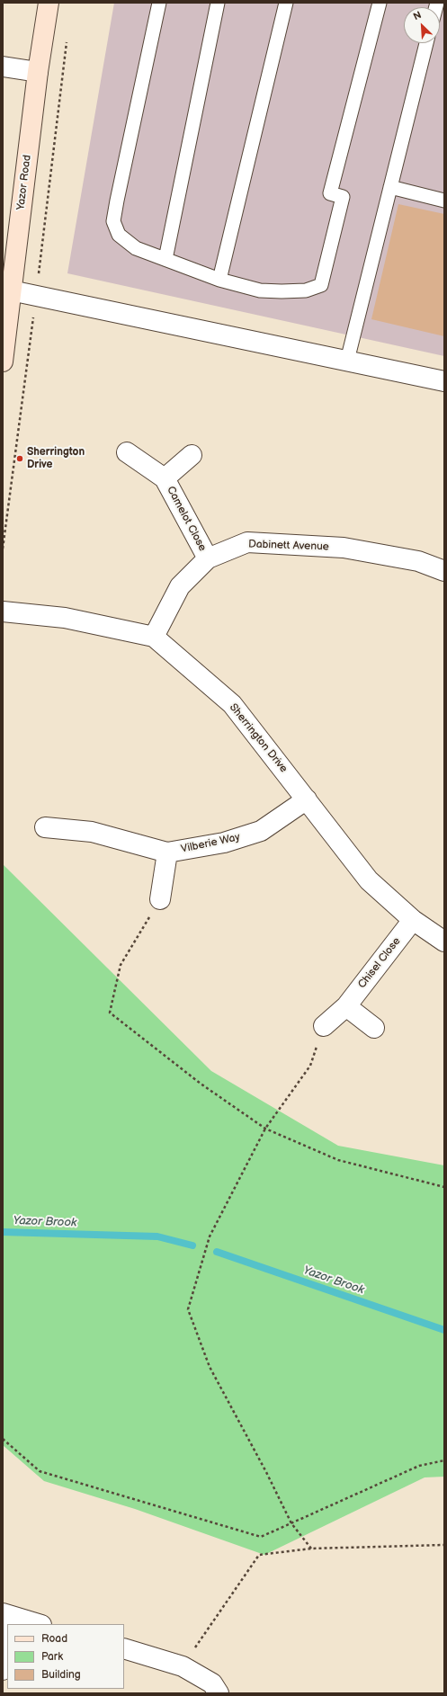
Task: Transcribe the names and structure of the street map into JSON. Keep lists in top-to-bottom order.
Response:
{
  "streets": {
    "street": [
      "Yazor Road",
      "Camelot Close",
      "Dabinett Avenue",
      "Sherrington Drive",
      "Vilberie Way",
      "Chisel Close"
    ]
  },
  "crossings": [
    ["Camelot Close", "Dabinett Avenue"],
    ["Dabinett Avenue", "Sherrington Drive"],
    ["Sherrington Drive", "Vilberie Way"],
    ["Sherrington Drive", "Chisel Close"]
  ],
  "water": ["Yazor Brook"],
  "places": ["Sherrington Drive"],
  "legend": ["Road", "Park", "Building"],
  "north": "top left"
}
